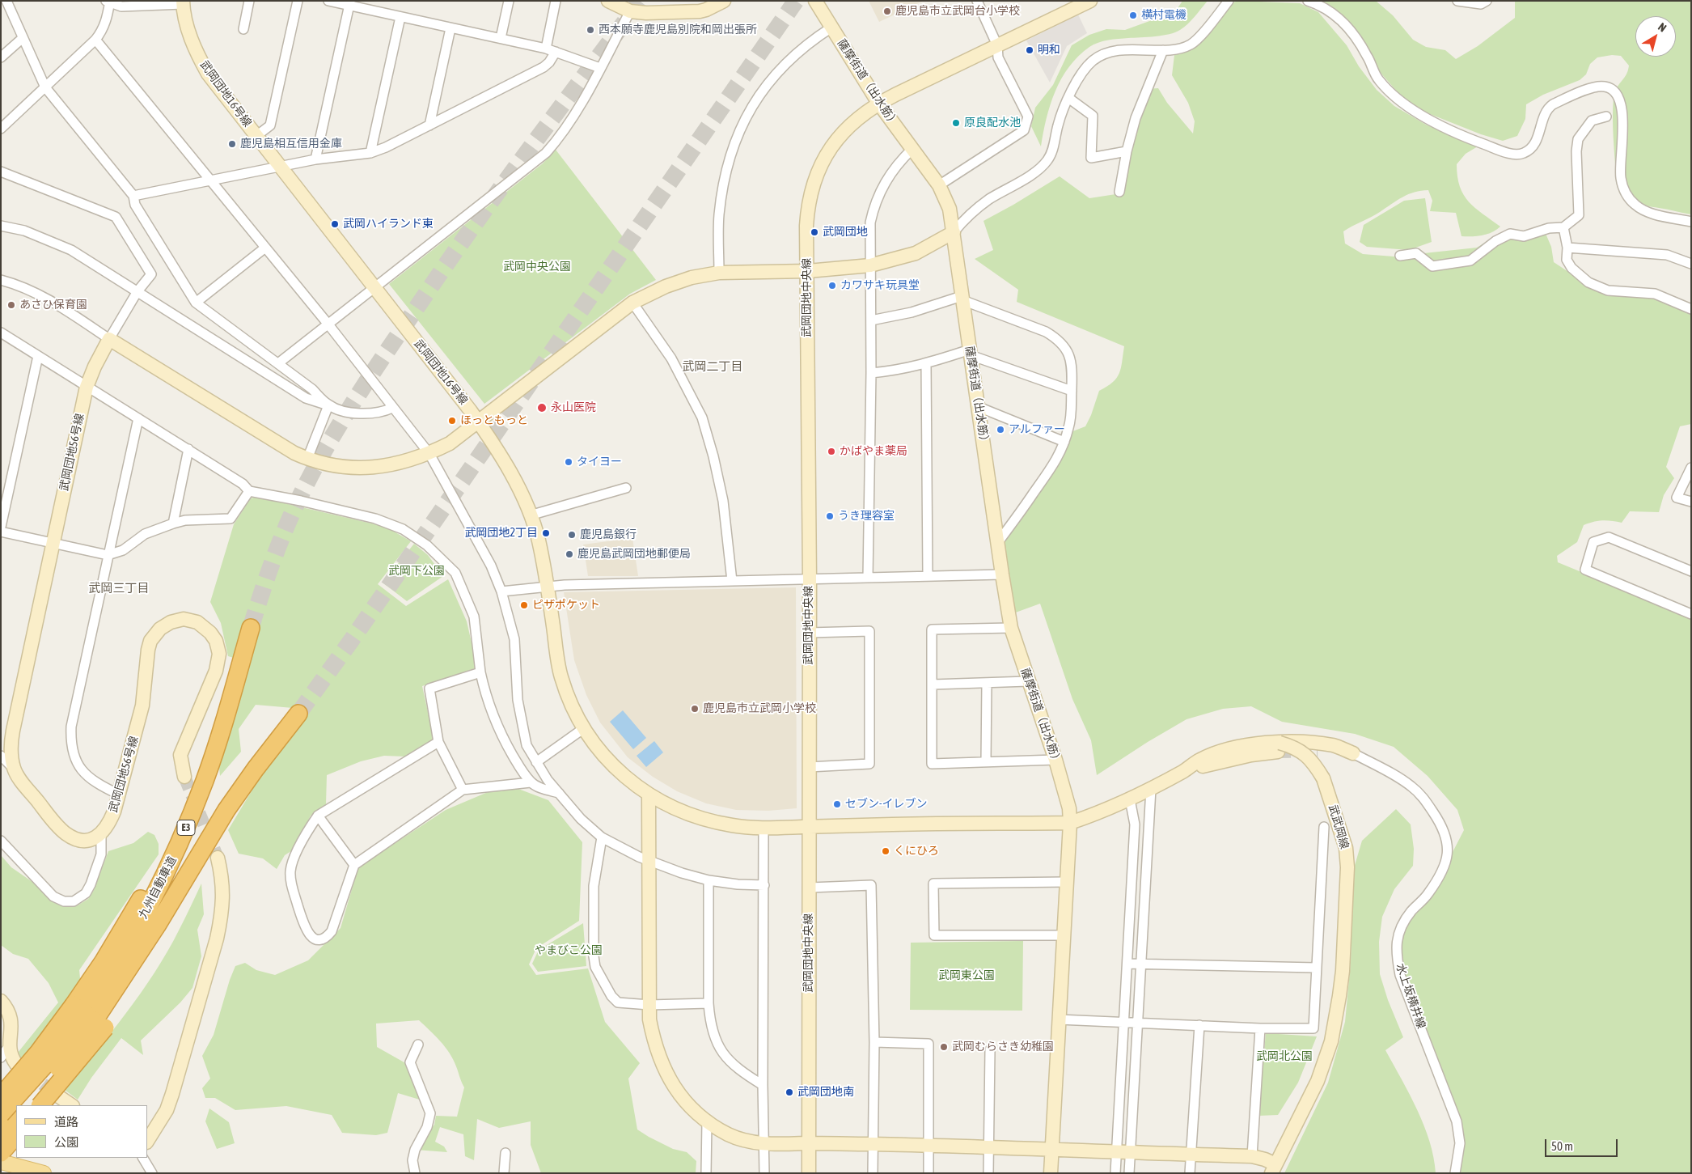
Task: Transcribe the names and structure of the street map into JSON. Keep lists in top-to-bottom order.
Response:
{
  "streets": {
    "highway": ["E3", "九州自動車道"],
    "street": [
      "薩摩街道（出水筋）",
      "武岡団地16号線",
      "武岡団地中央線",
      "武岡団地56号線",
      "武武岡線",
      "水上坂横井線"
    ]
  },
  "crossings": [
    ["薩摩街道（出水筋）", "武岡団地16号線"],
    ["薩摩街道（出水筋）", "武岡団地中央線"],
    ["薩摩街道（出水筋）", "武武岡線"],
    ["武岡団地16号線", "武岡団地中央線"],
    ["武岡団地16号線", "武武岡線"]
  ],
  "districts": ["武岡二丁目", "武岡三丁目"],
  "parks": [
    "武岡中央公園",
    "武岡下公園",
    "やまびこ公園",
    "武岡東公園",
    "武岡北公園"
  ],
  "places": [
    "鹿児島市立武岡台小学校",
    "横村電機",
    "西本願寺鹿児島別院和岡出張所",
    "明和",
    "原良配水池",
    "鹿児島相互信用金庫",
    "武岡ハイランド東",
    "武岡団地",
    "カワサキ玩具堂",
    "あさひ保育園",
    "永山医院",
    "ほっともっと",
    "アルファー",
    "かばやま薬局",
    "タイヨー",
    "うき理容室",
    "武岡団地2丁目",
    "鹿児島銀行",
    "鹿児島武岡団地郵便局",
    "ピザポケット",
    "鹿児島市立武岡小学校",
    "セブン-イレブン",
    "くにひろ",
    "武岡むらさき幼稚園",
    "武岡団地南"
  ],
  "legend": ["道路", "公園"],
  "scale_bar": "50 m",
  "north": "top right"
}
